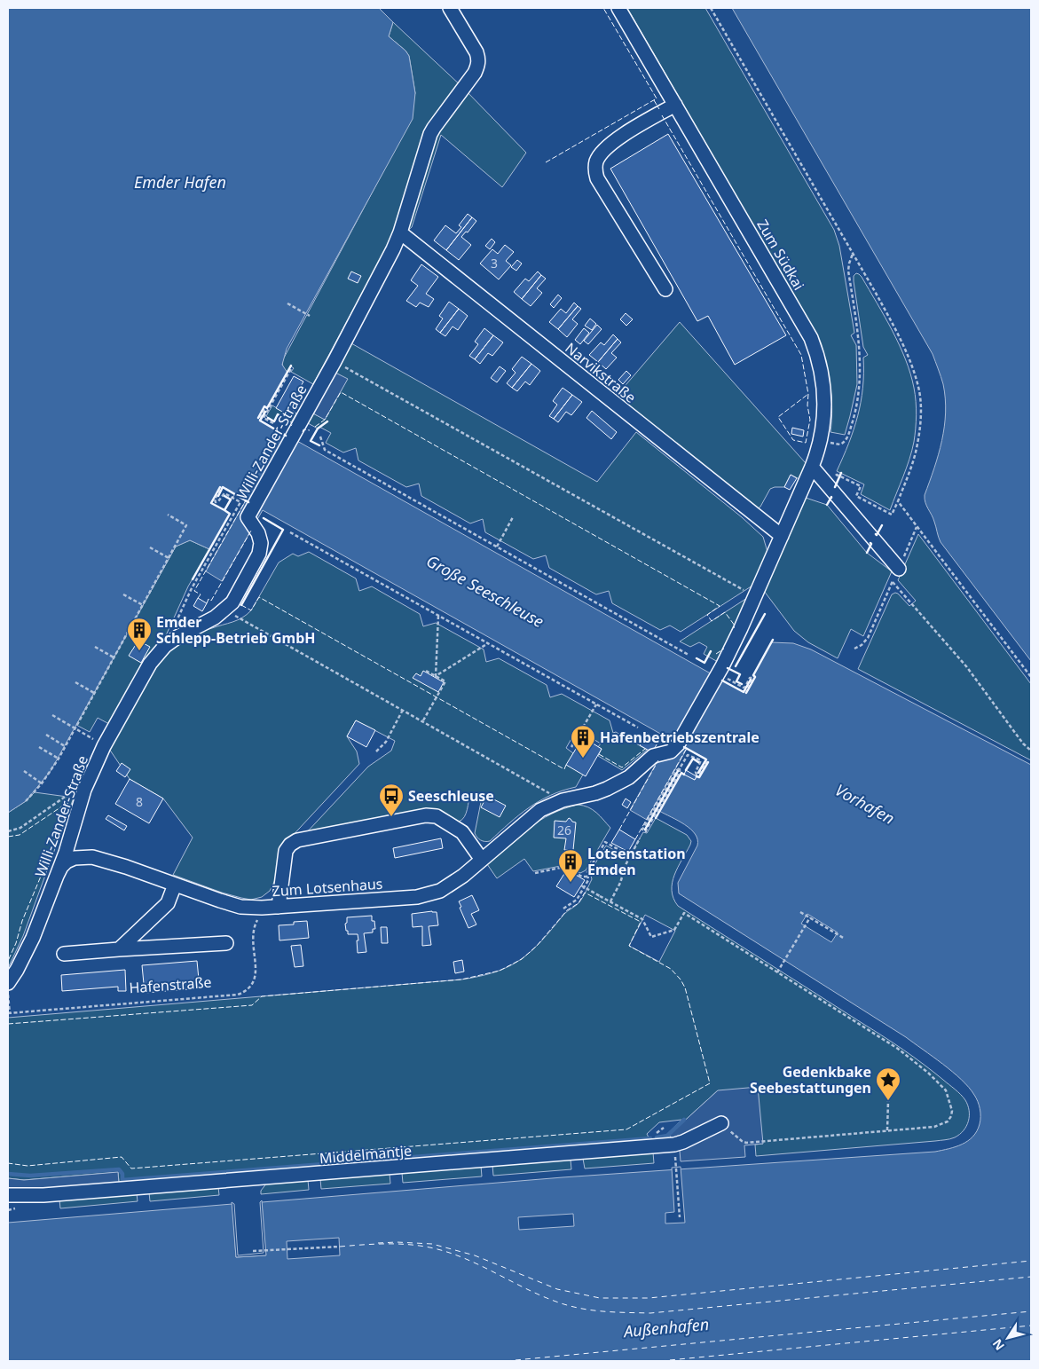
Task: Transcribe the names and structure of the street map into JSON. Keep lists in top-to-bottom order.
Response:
{
  "streets": {
    "street": [
      "Zum Südkai",
      "Narvikstraße",
      "Willi-Zander-Straße",
      "Zum Lotsenhaus",
      "Middelmantje"
    ],
    "path": ["Hafenstraße"]
  },
  "crossings": [
    ["Zum Südkai", "Narvikstraße"],
    ["Zum Südkai", "Zum Lotsenhaus"],
    ["Narvikstraße", "Willi-Zander-Straße"],
    ["Willi-Zander-Straße", "Zum Lotsenhaus"],
    ["Zum Lotsenhaus", "Hafenstraße"]
  ],
  "water": [
    "Emder Hafen",
    "Große Seeschleuse",
    "Vorhafen",
    "Außenhafen"
  ],
  "places": {
    "building": ["Emder Schlepp-Betrieb GmbH", "Hafenbetriebszentrale", "Lotsenstation Emden"],
    "bus stop": ["Seeschleuse"],
    "place": ["Gedenkbake Seebestattungen"]
  },
  "house_numbers": ["3", "8", "26"],
  "north": "bottom left"
}
